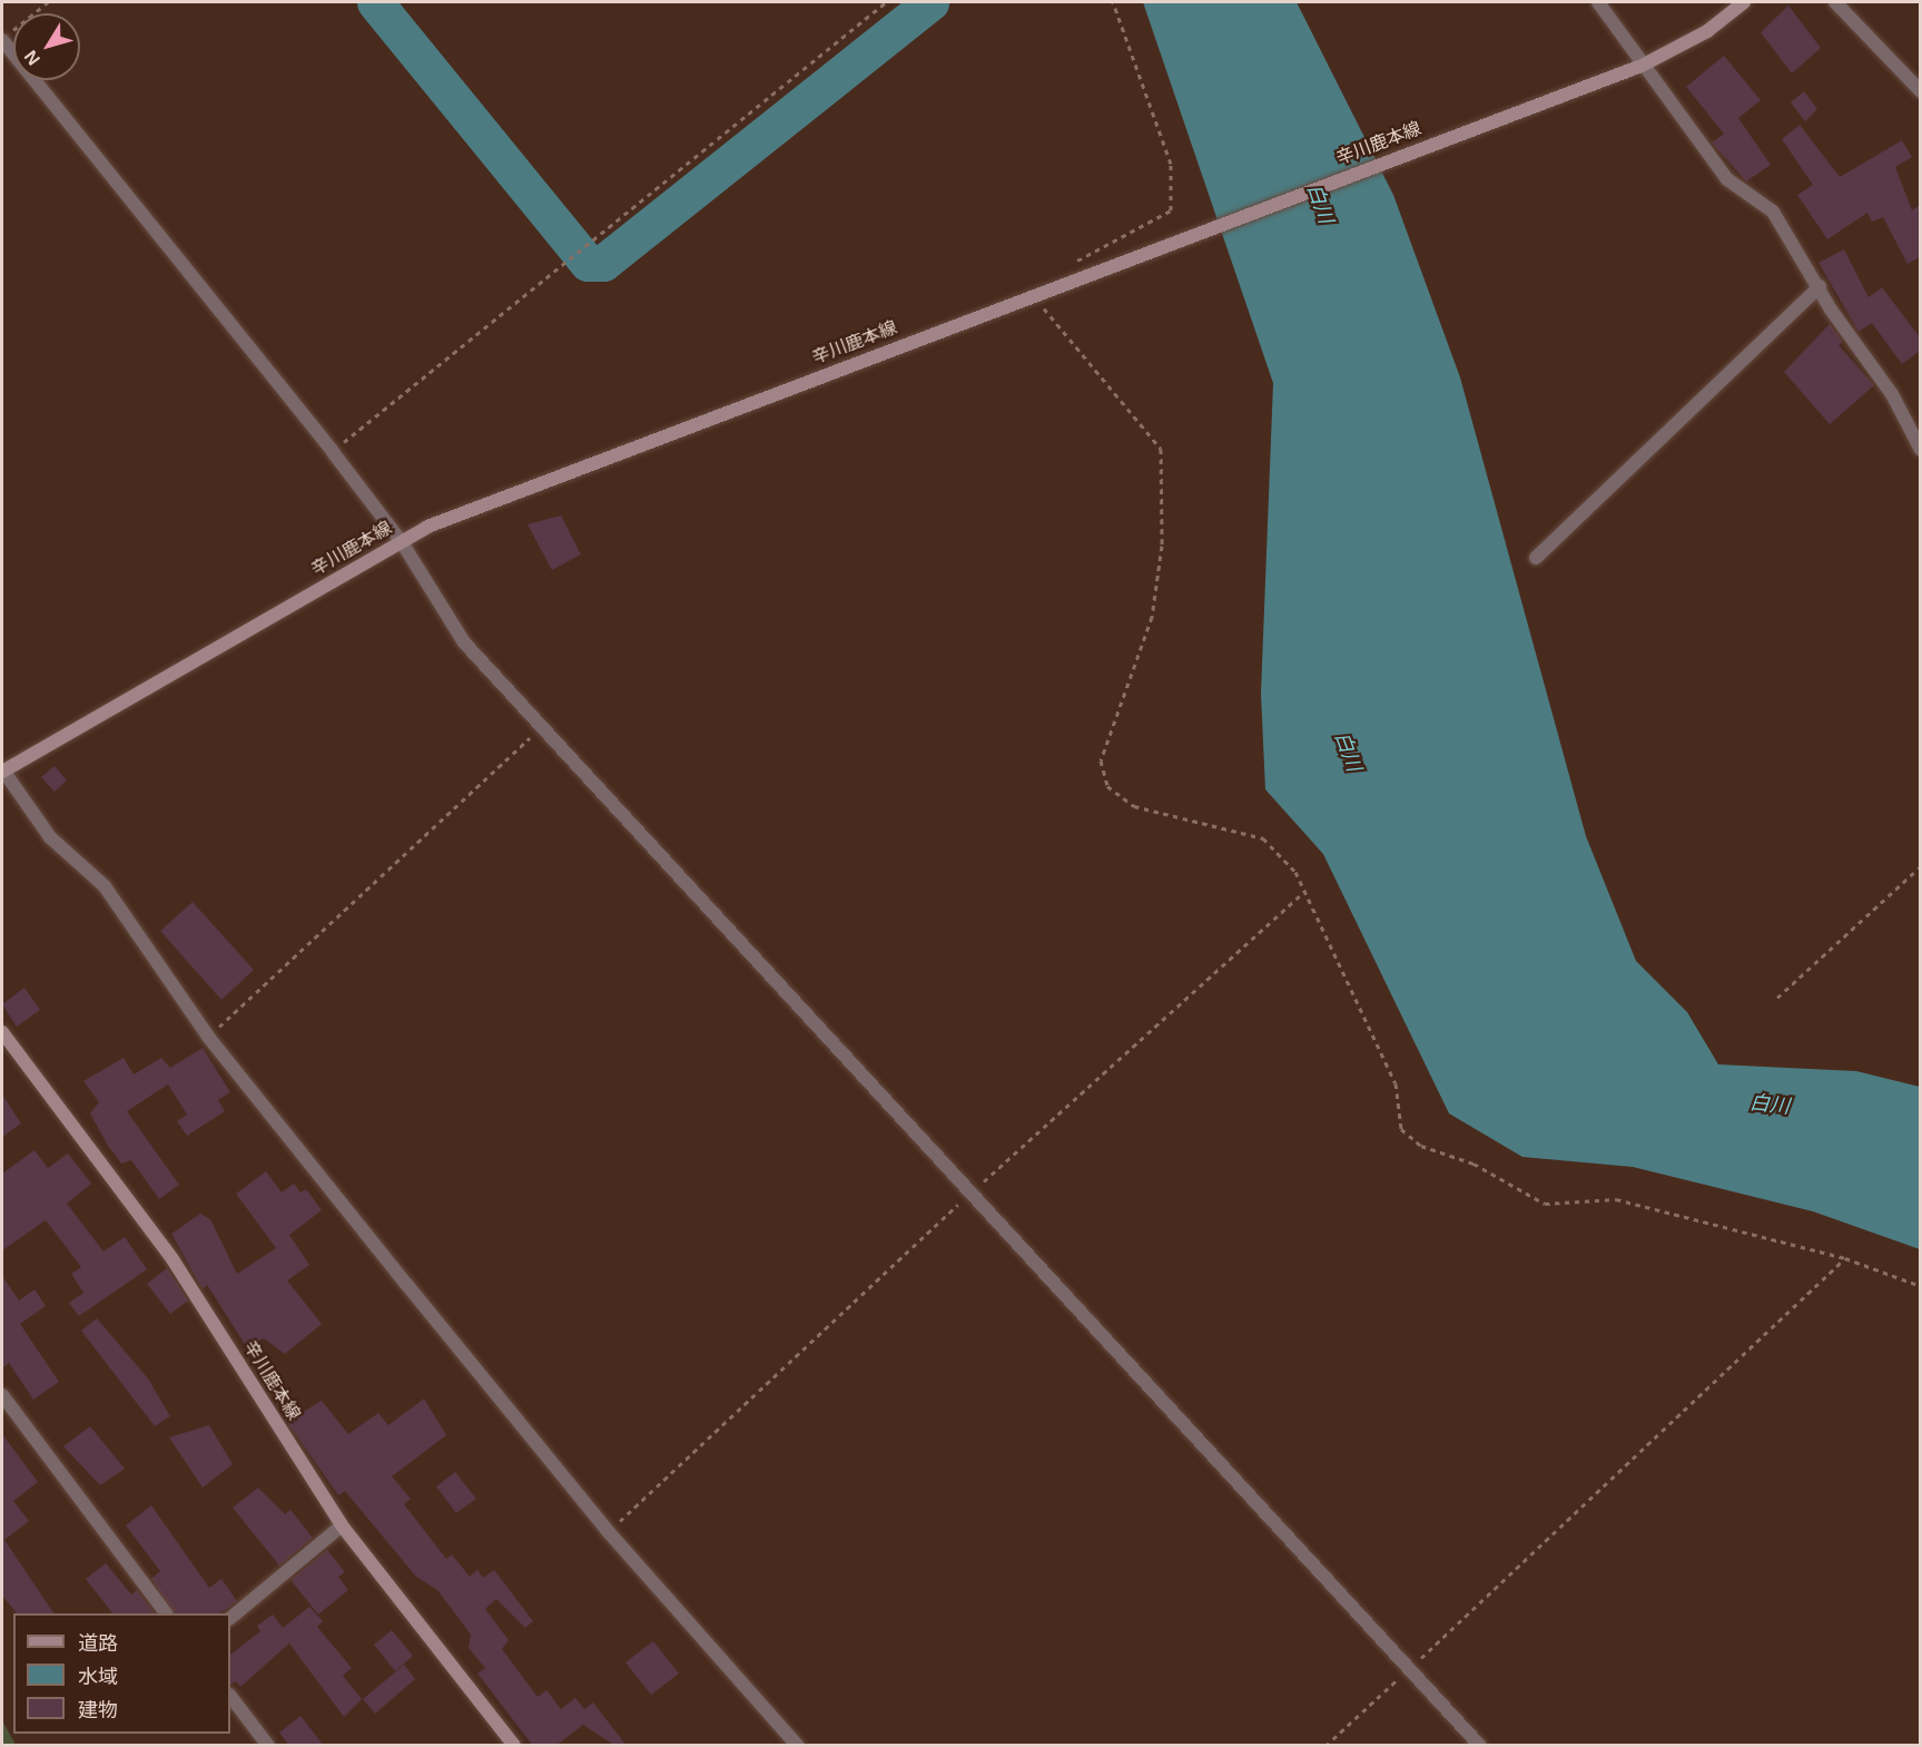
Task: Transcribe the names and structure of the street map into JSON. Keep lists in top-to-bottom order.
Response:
{
  "streets": {
    "main road": ["辛川鹿本線"]
  },
  "water": ["白川"],
  "legend": ["道路", "水域", "建物"],
  "north": "bottom left"
}
